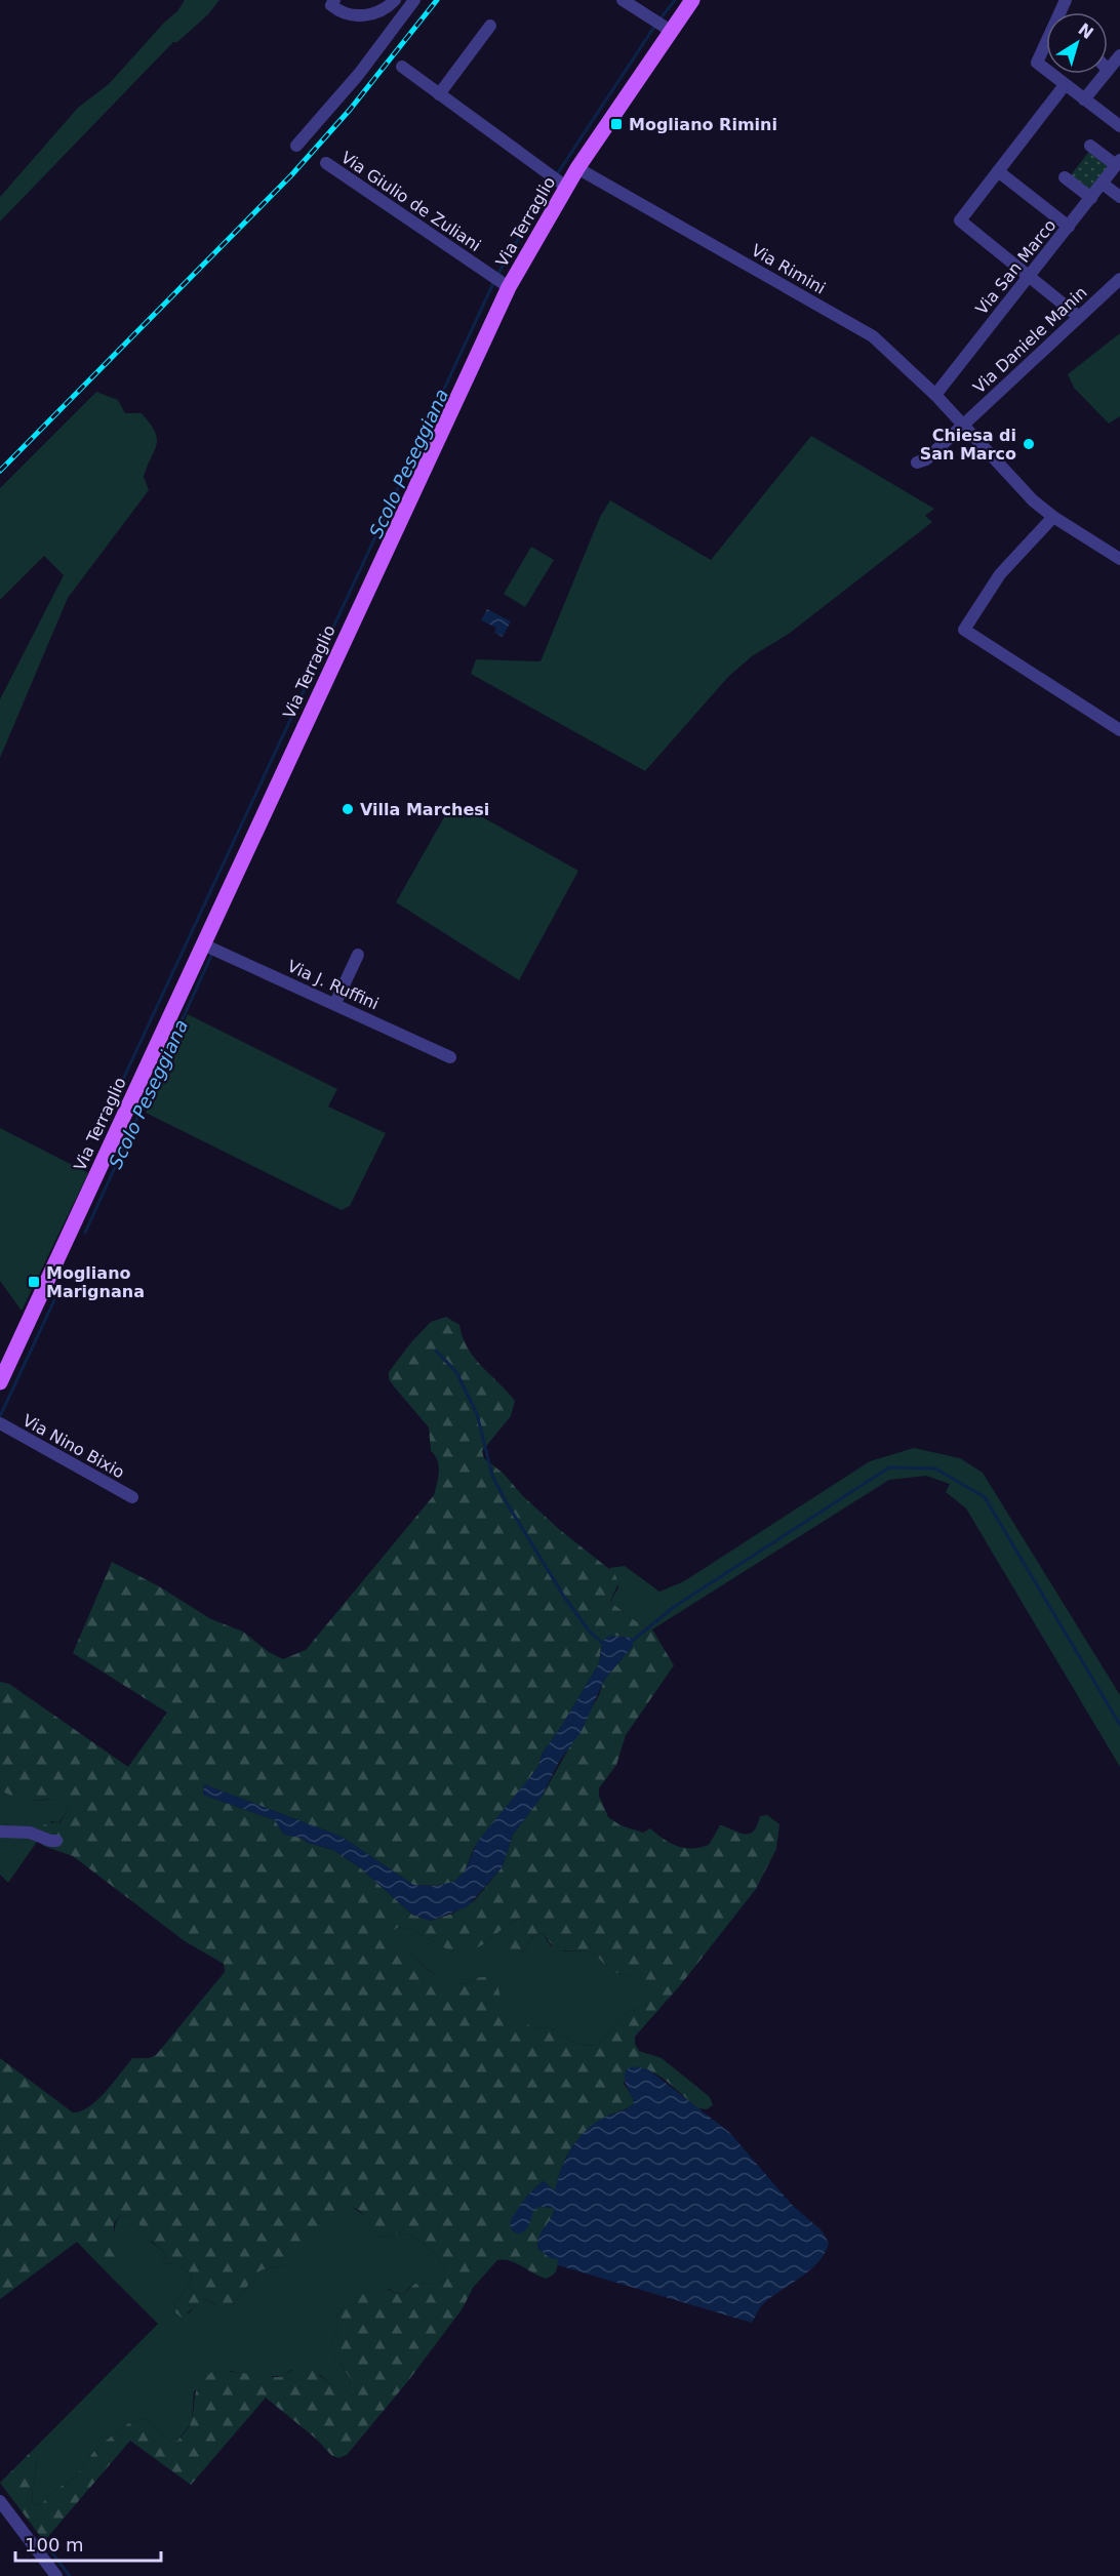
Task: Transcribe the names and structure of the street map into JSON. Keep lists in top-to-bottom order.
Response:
{
  "streets": {
    "main road": ["Via Terraglio"],
    "street": [
      "Via Giulio de Zuliani",
      "Via San Marco",
      "Via Rimini",
      "Via Daniele Manin",
      "Via J. Ruffini",
      "Via Nino Bixio"
    ]
  },
  "crossings": [
    ["Via Giulio de Zuliani", "Via Terraglio"],
    ["Via Terraglio", "Via Rimini"],
    ["Via Terraglio", "Via J. Ruffini"],
    ["Via San Marco", "Via Rimini"],
    ["Via Rimini", "Via Daniele Manin"]
  ],
  "water": ["Scolo Peseggiana"],
  "places": {
    "transit": ["Mogliano Rimini", "Mogliano Marignana"],
    "other": ["Chiesa di San Marco", "Villa Marchesi"]
  },
  "scale_bar": "100 m",
  "north": "top right"
}
